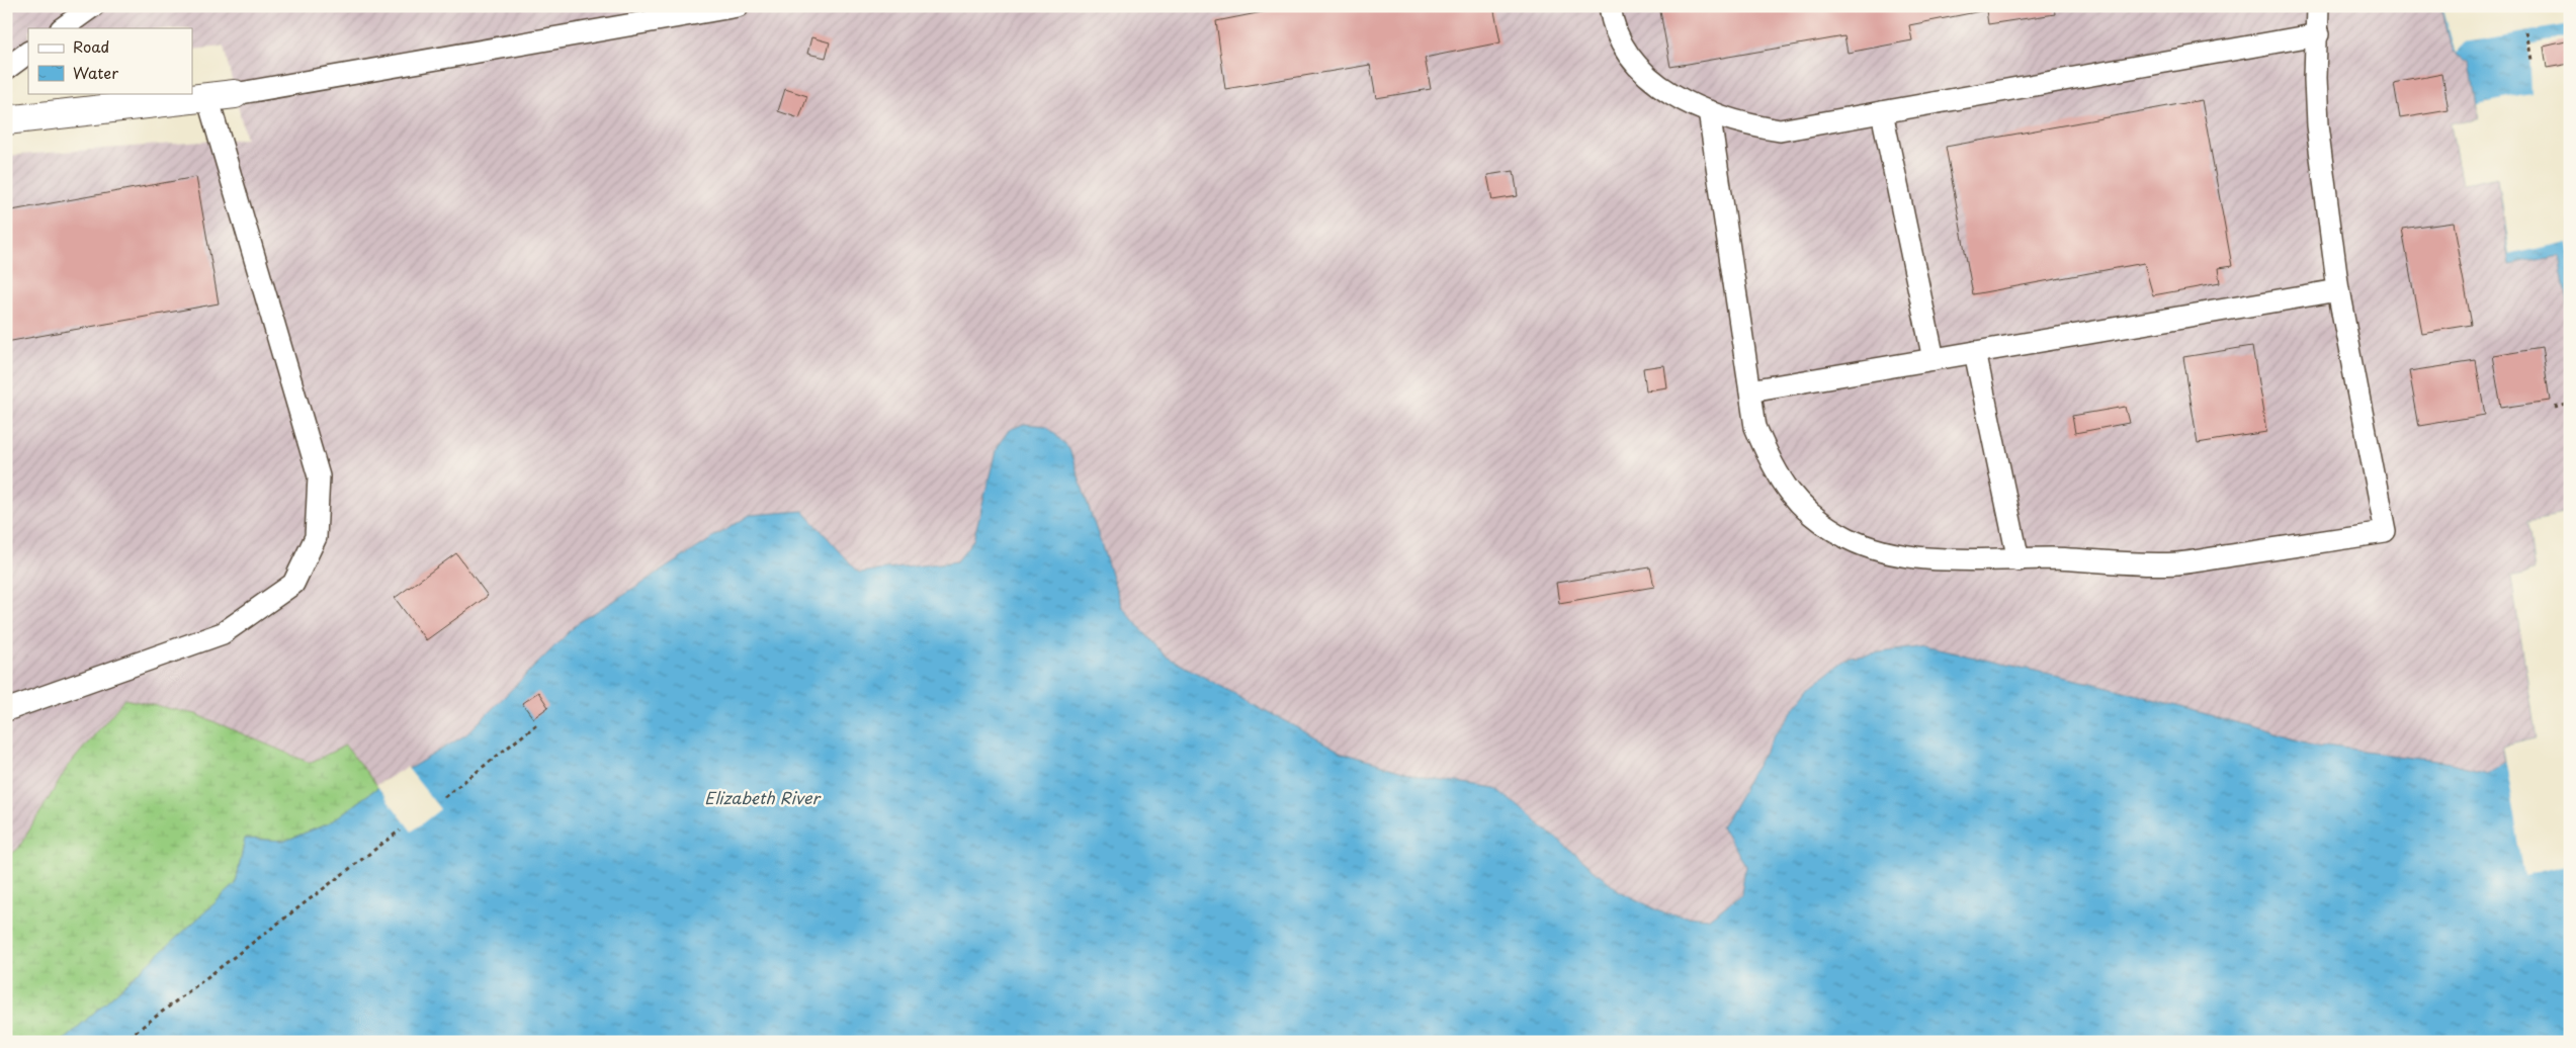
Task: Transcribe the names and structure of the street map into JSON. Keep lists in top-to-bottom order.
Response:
{
  "water": ["Elizabeth River"],
  "legend": ["Road", "Water"]
}
